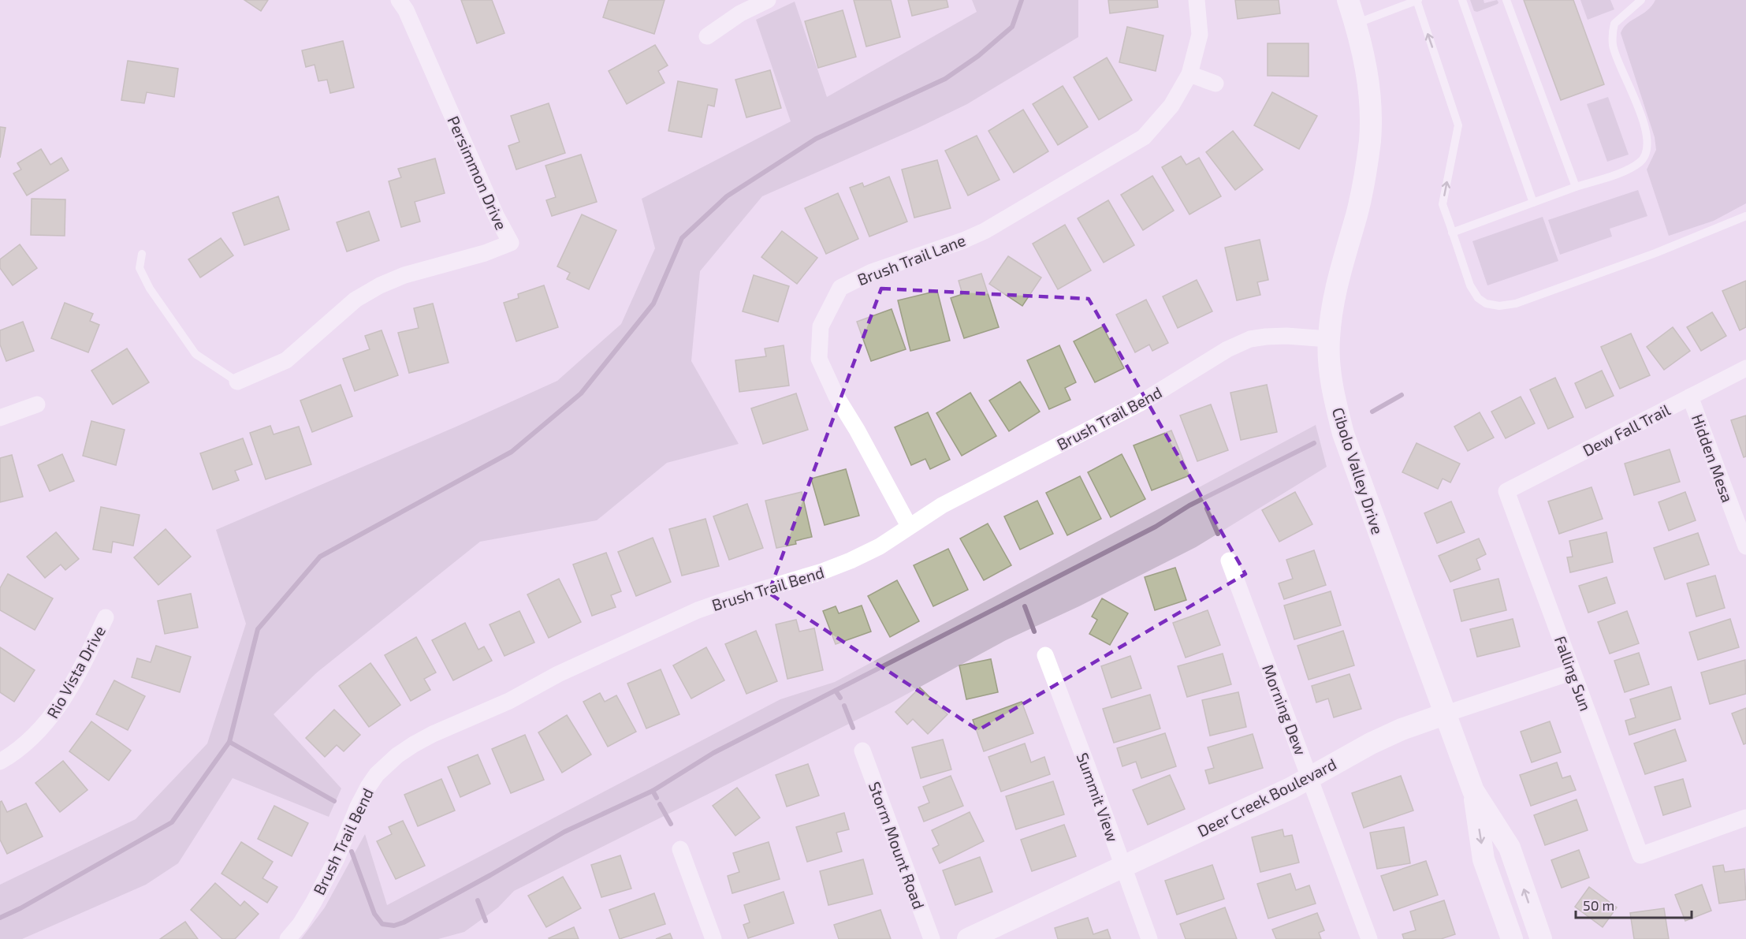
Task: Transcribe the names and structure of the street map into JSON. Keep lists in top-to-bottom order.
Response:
{
  "streets": {
    "main road": ["Cibolo Valley Drive", "Deer Creek Boulevard"],
    "street": [
      "Persimmon Drive",
      "Brush Trail Lane",
      "Brush Trail Bend",
      "Dew Fall Trail",
      "Hidden Mesa",
      "Rio Vista Drive",
      "Falling Sun",
      "Morning Dew",
      "Summit View",
      "Storm Mount Road"
    ]
  },
  "crossings": [
    ["Brush Trail Lane", "Brush Trail Bend"],
    ["Brush Trail Bend", "Cibolo Valley Drive"],
    ["Dew Fall Trail", "Hidden Mesa"],
    ["Dew Fall Trail", "Falling Sun"],
    ["Cibolo Valley Drive", "Deer Creek Boulevard"],
    ["Falling Sun", "Deer Creek Boulevard"],
    ["Morning Dew", "Deer Creek Boulevard"],
    ["Summit View", "Deer Creek Boulevard"]
  ],
  "scale_bar": "50 m"
}
